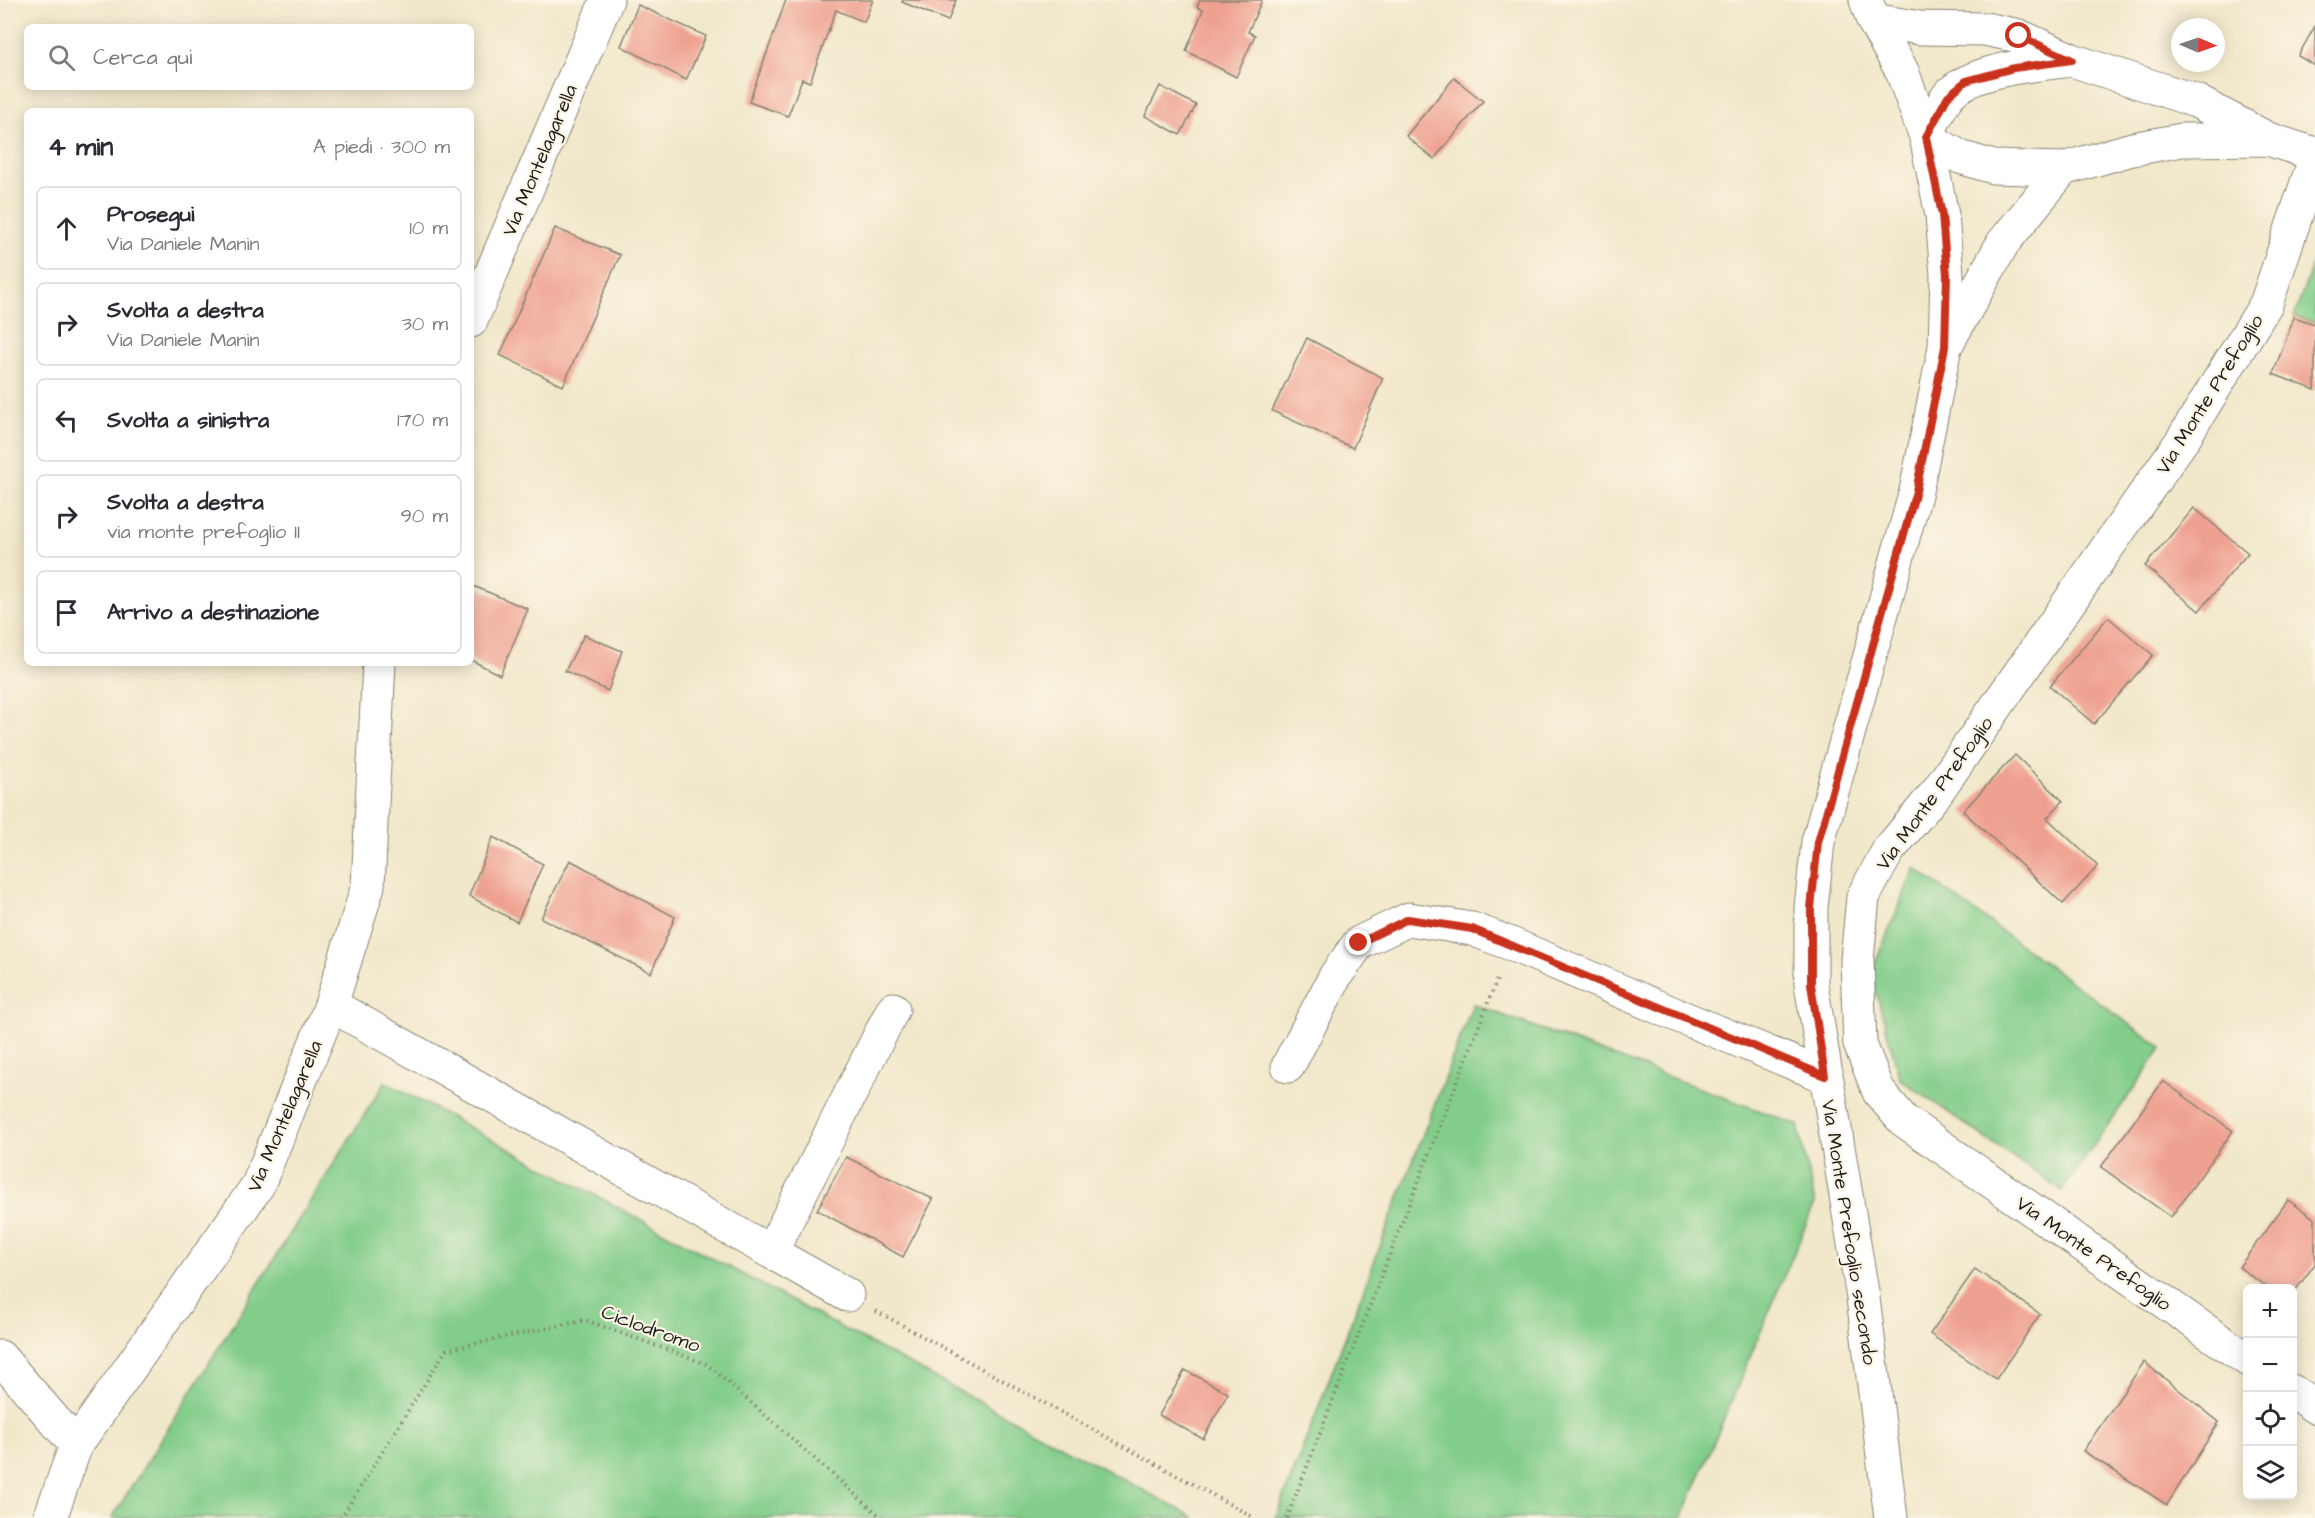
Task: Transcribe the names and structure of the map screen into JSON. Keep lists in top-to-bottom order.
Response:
{
  "streets": {
    "street": ["Via Montelagarella", "Via Monte Prefoglio", "Via Monte Prefoglio secondo"],
    "path": ["Ciclodromo"]
  },
  "north": "right",
  "page": {
    "search": "Cerca qui",
    "heading": ["4 min", "A piedi · 300 m"],
    "list": [
      ["Prosegui", "Via Daniele Manin", "10 m"],
      ["Svolta a destra", "Via Daniele Manin", "30 m"],
      ["Svolta a sinistra", "170 m"],
      ["Svolta a destra", "via monte prefoglio II", "90 m"],
      "Arrivo a destinazione"
    ],
    "map_buttons": ["+", "−"]
  }
}
